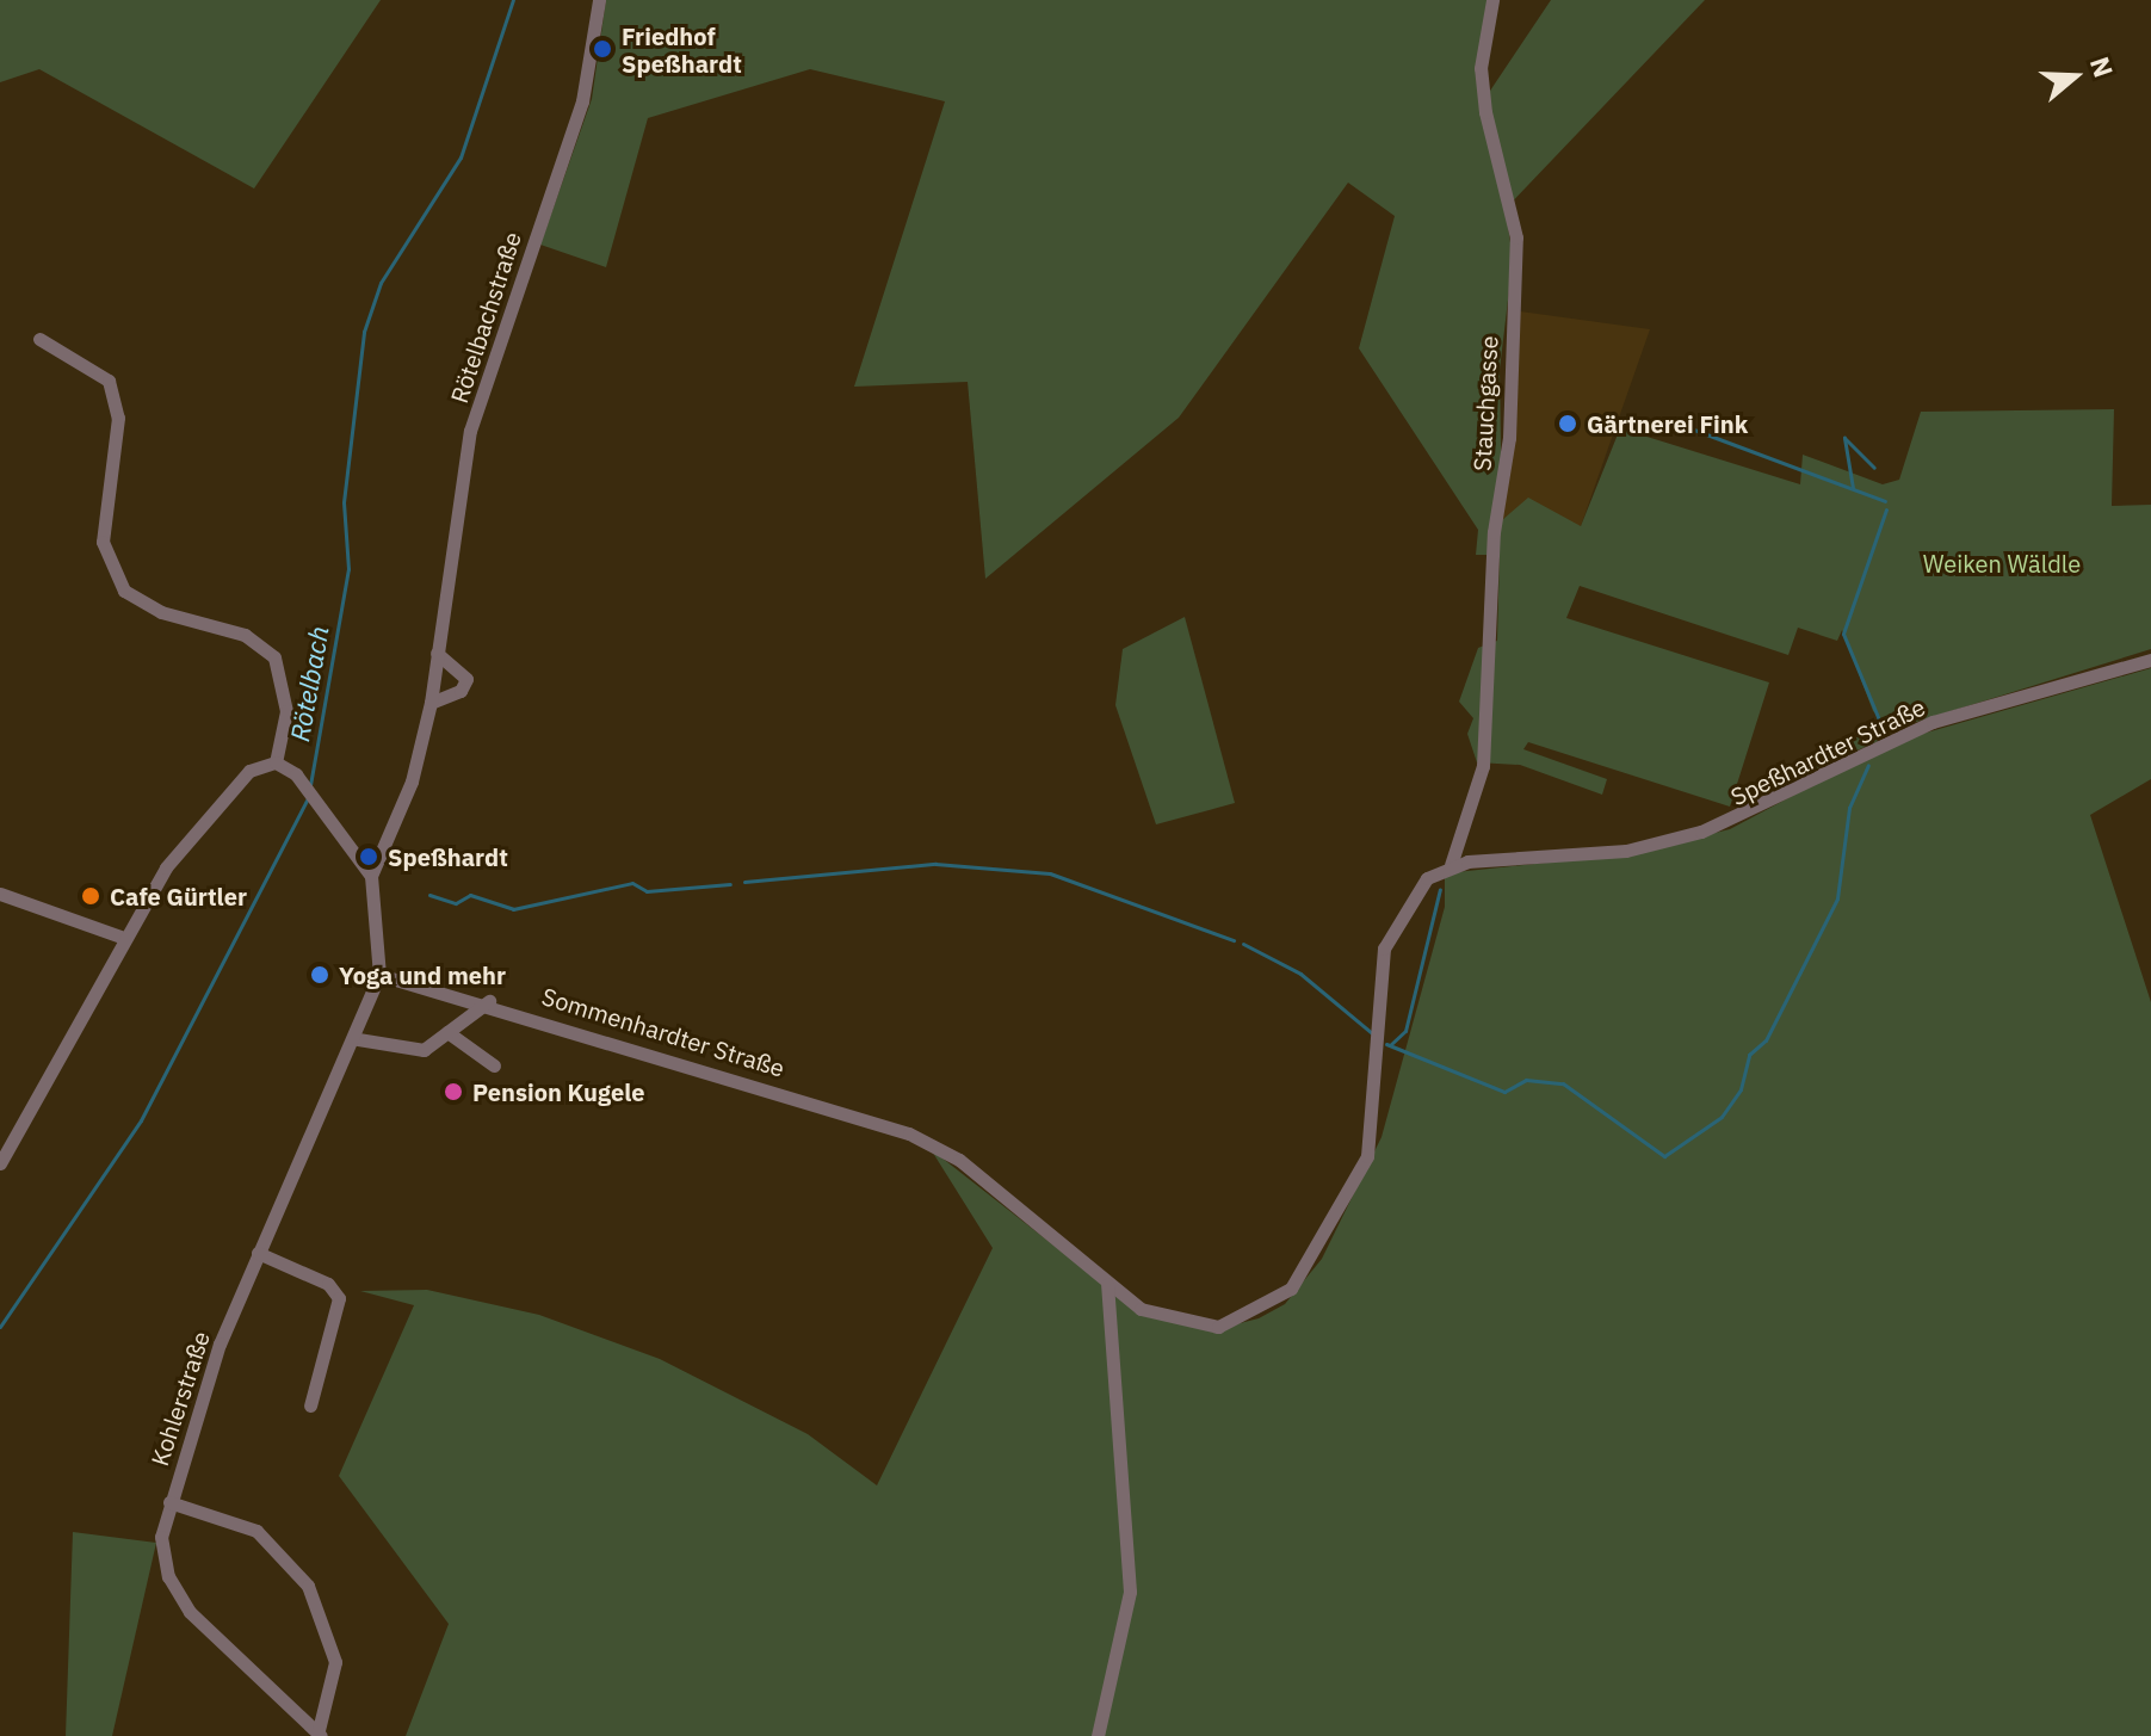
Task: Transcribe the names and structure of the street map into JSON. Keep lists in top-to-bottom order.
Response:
{
  "streets": {
    "street": [
      "Rötelbachstraße",
      "Stauchgasse",
      "Speßhardter Straße",
      "Sommenhardter Straße",
      "Kohlerstraße"
    ]
  },
  "crossings": [
    ["Stauchgasse", "Speßhardter Straße"],
    ["Stauchgasse", "Sommenhardter Straße"],
    ["Speßhardter Straße", "Sommenhardter Straße"],
    ["Sommenhardter Straße", "Kohlerstraße"]
  ],
  "water": ["Rötelbach"],
  "parks": ["Weiken Wäldle"],
  "places": [
    "Friedhof Speßhardt",
    "Gärtnerei Fink",
    "Speßhardt",
    "Cafe Gürtler",
    "Yoga und mehr",
    "Pension Kugele"
  ],
  "north": "right"
}
